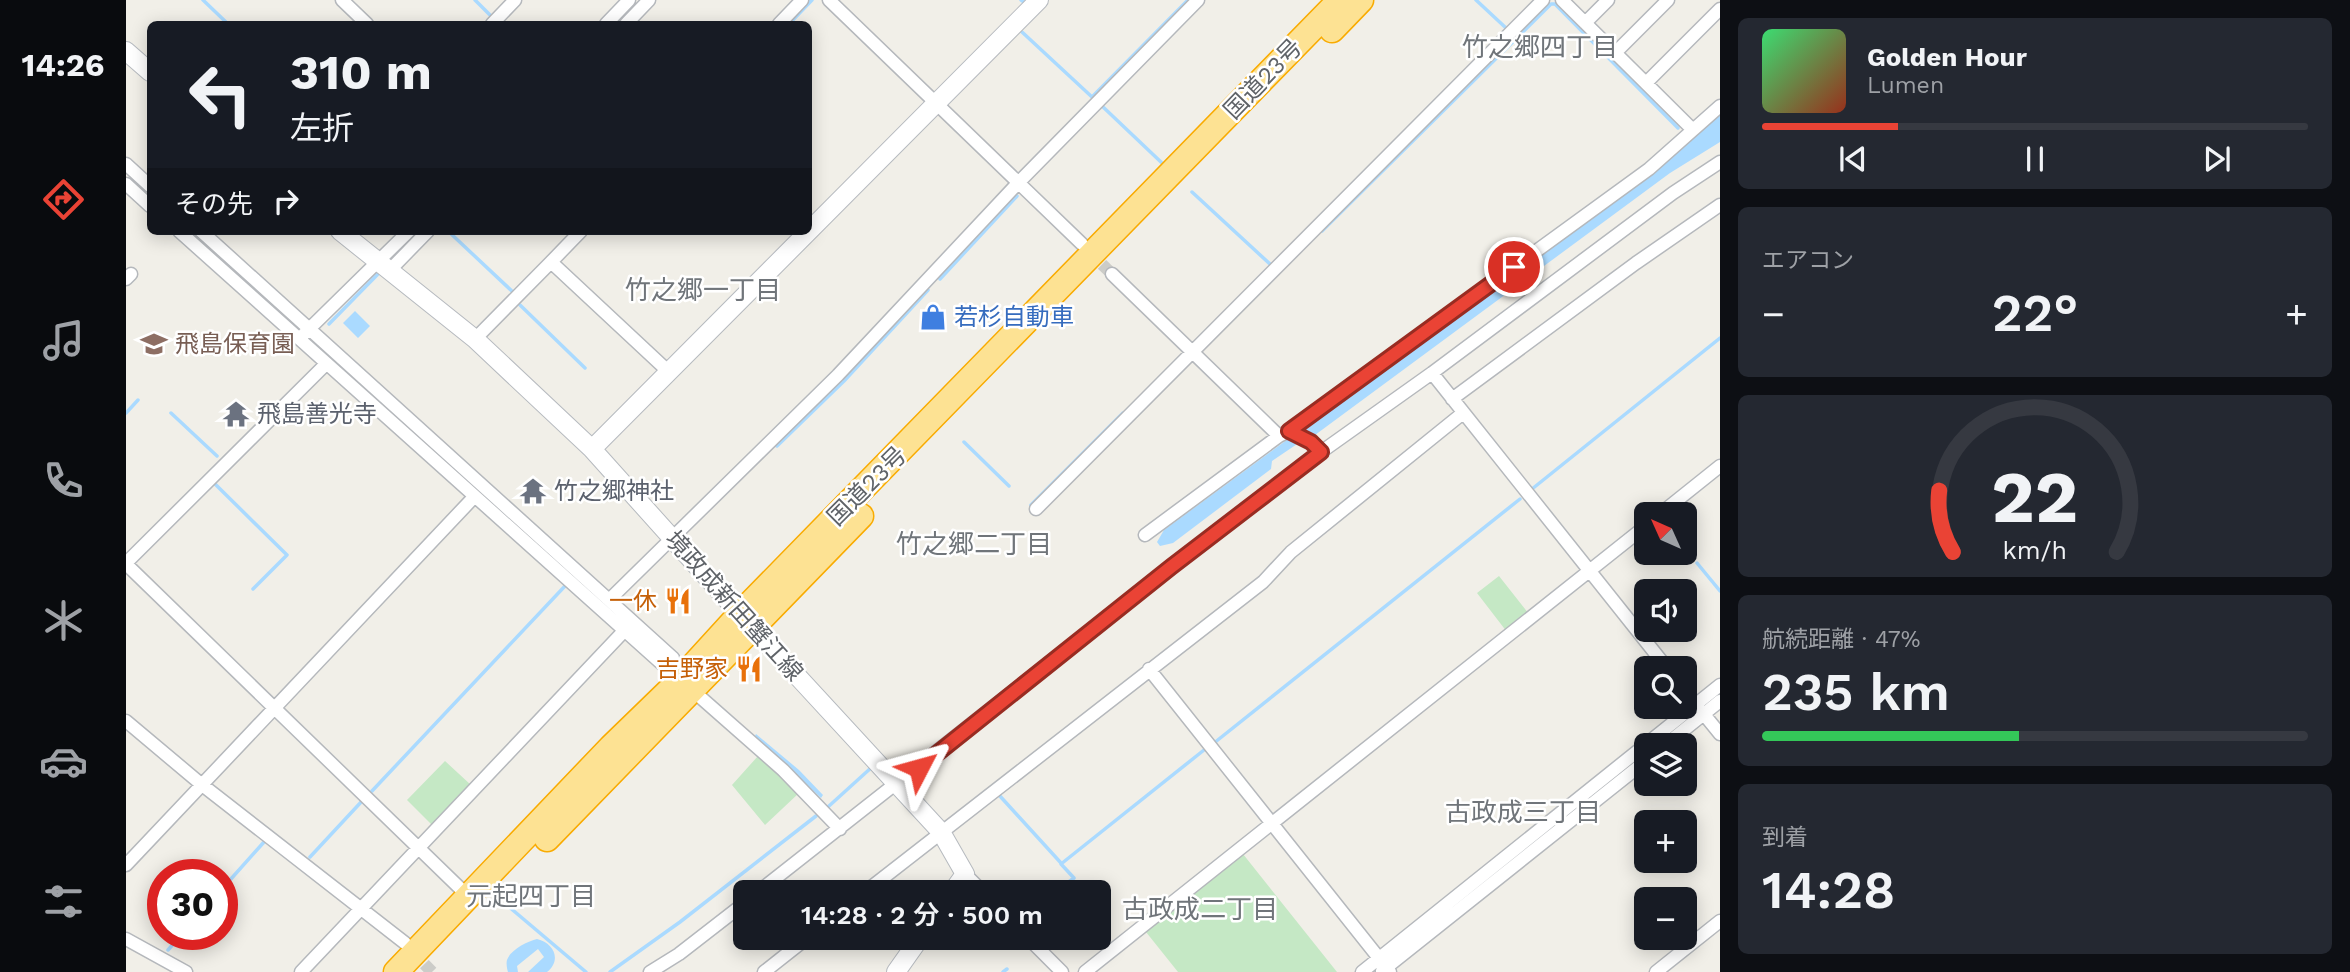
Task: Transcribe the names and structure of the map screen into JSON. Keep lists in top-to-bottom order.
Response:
{
  "streets": {
    "highway": ["国道23号"],
    "main road": ["境政成新田蟹江線"]
  },
  "crossings": [
    ["国道23号", "境政成新田蟹江線"]
  ],
  "districts": [
    "竹之郷四丁目",
    "竹之郷一丁目",
    "竹之郷二丁目",
    "古政成三丁目",
    "元起四丁目",
    "古政成二丁目"
  ],
  "places": {
    "shop": ["若杉自動車"],
    "school or university": ["飛島保育園"],
    "temple": ["飛島善光寺", "竹之郷神社"],
    "restaurant": ["一休", "吉野家"]
  },
  "north": "top left",
  "page": {
    "tabs": "14:26",
    "turn": ["310 m", "左折"],
    "song": ["Golden Hour", "Lumen"],
    "then": "その先",
    "tile": [
      "エアコン",
      ["航続距離 · 47%", "235 km"],
      ["到着", "14:28"]
    ],
    "heat": ["−", "22°", "+"],
    "map_buttons": ["+", "−"],
    "limit": "30",
    "trip": "14:28 · 2 分 · 500 m",
    "gauge": ["22", "km/h"]
  }
}
